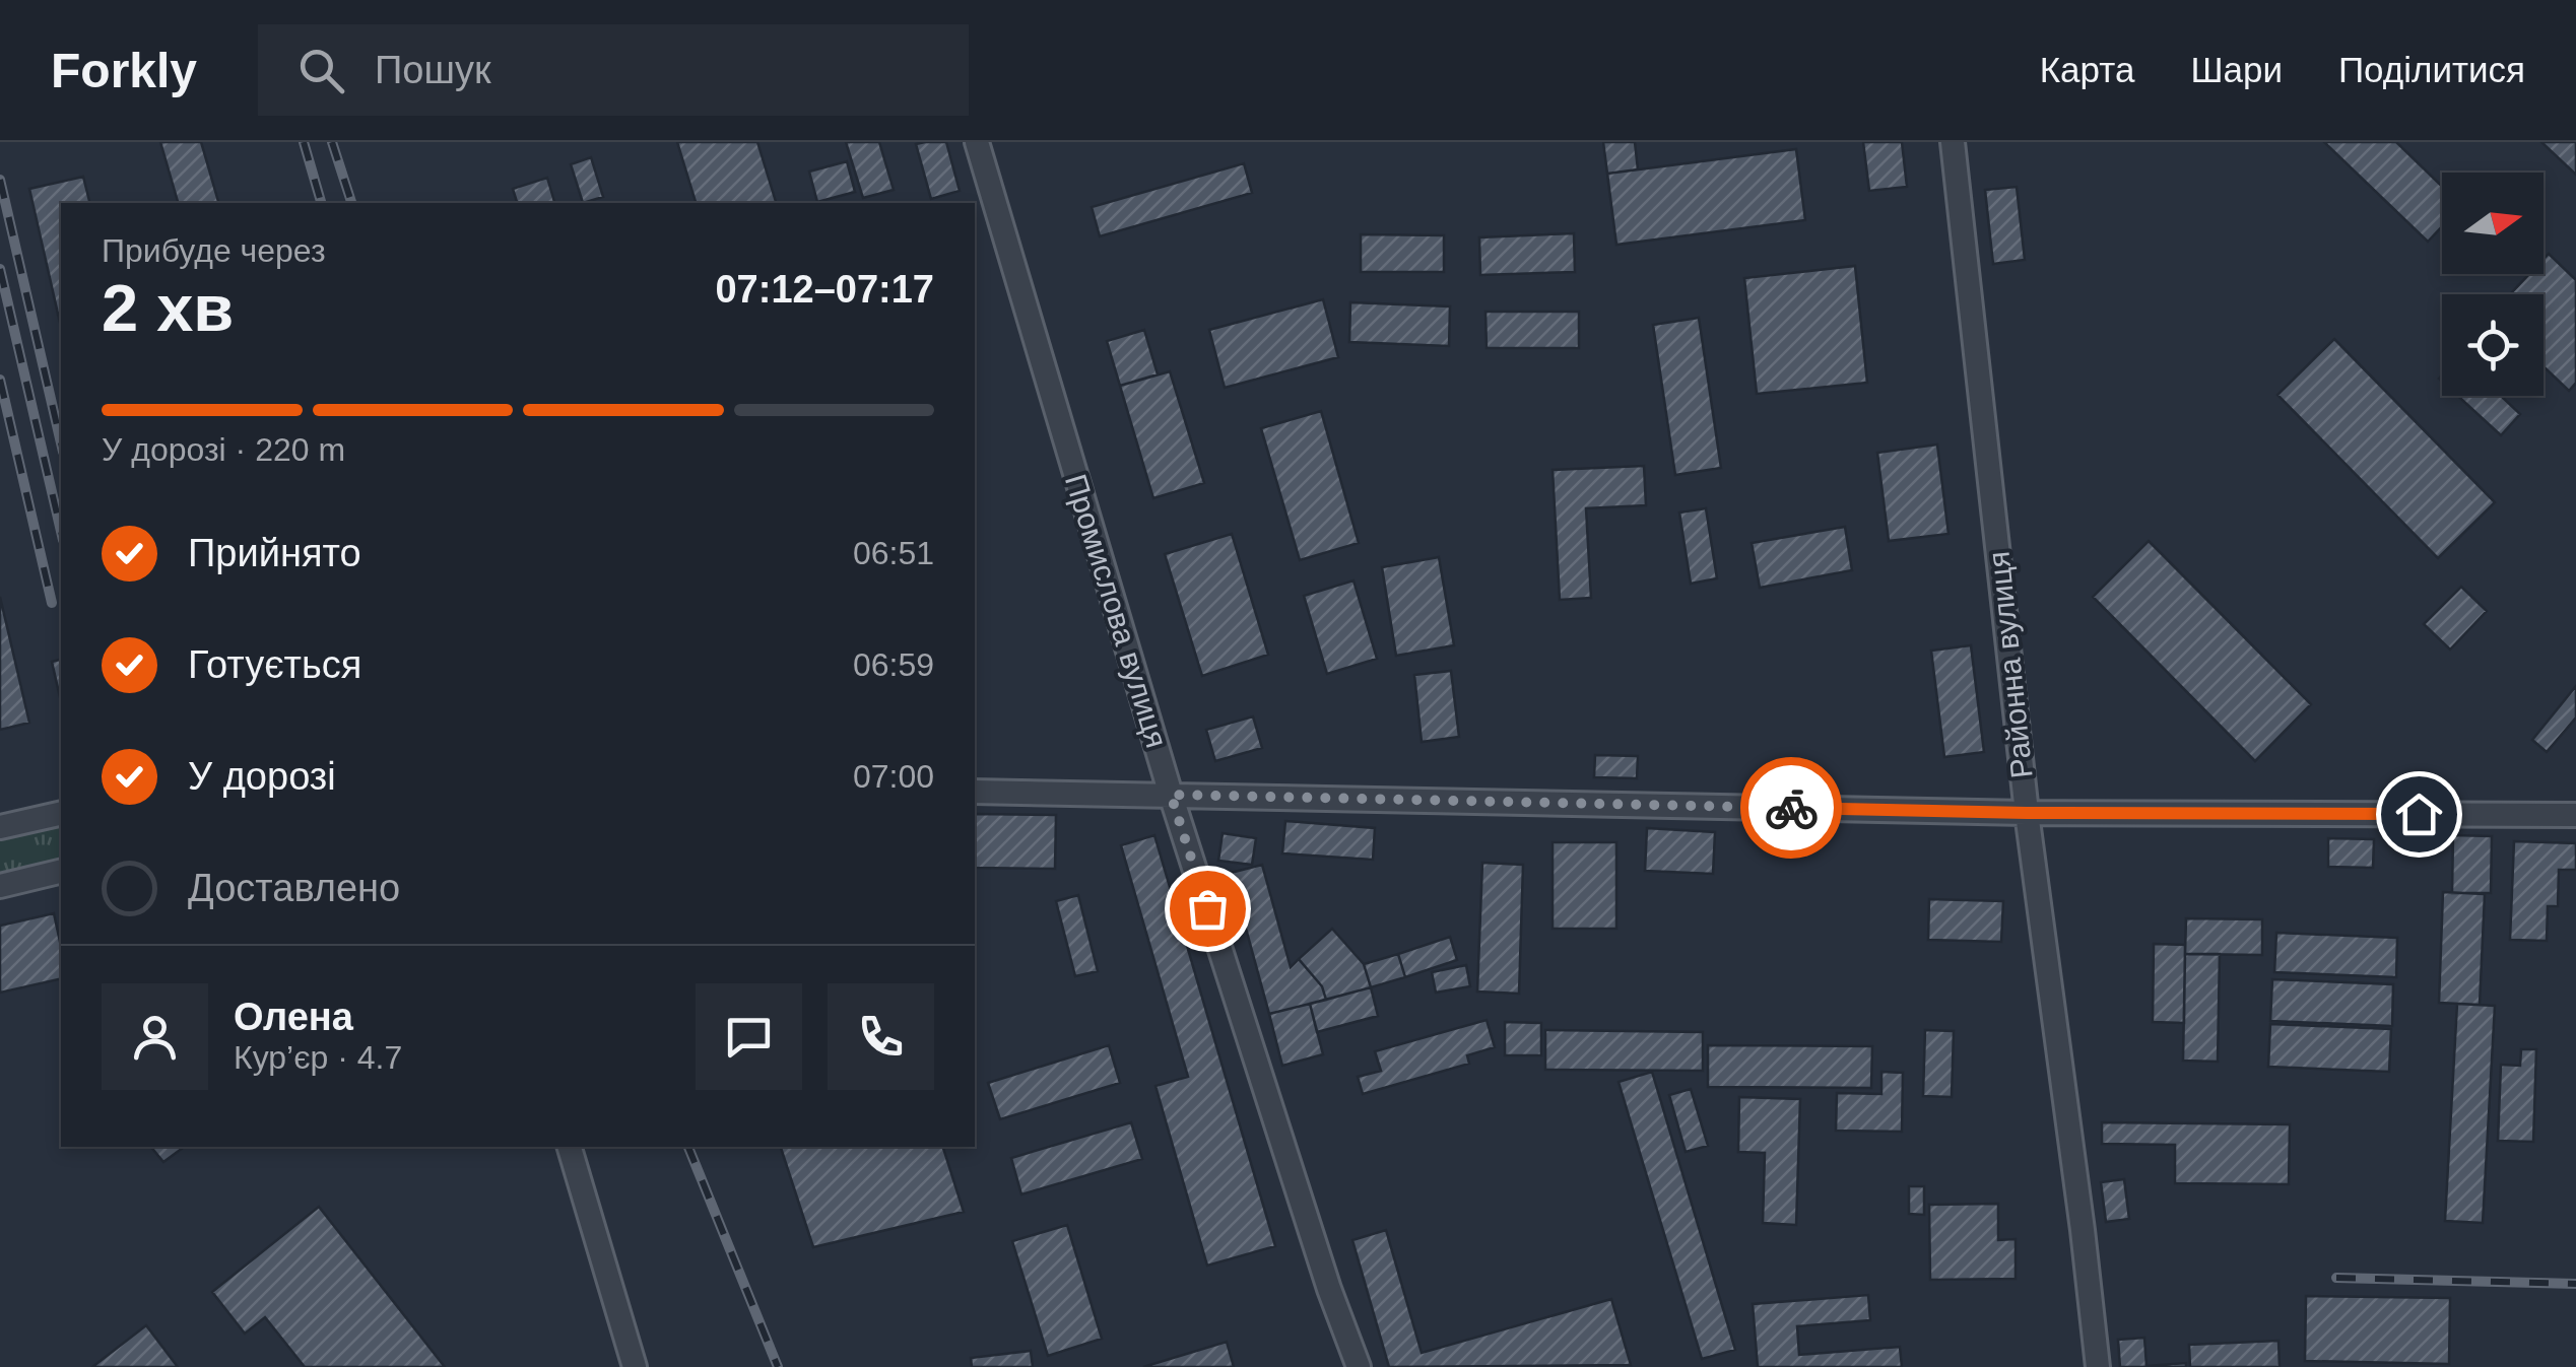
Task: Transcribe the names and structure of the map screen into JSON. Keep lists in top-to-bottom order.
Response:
{
  "streets": {
    "street": ["Промислова вулиця", "Районна вулиця"]
  },
  "north": "right",
  "page": {
    "header": "Forkly",
    "search": "Пошук",
    "nav": ["Карта", "Шари", "Поділитися"],
    "heading": ["2 хв", "Прибуде через", "07:12–07:17"],
    "panel": ["Олена", "Кур’єр · 4.7"],
    "bar": "У дорозі · 220 m",
    "list": [
      ["Прийнято", "06:51"],
      ["Готується", "06:59"],
      ["У дорозі", "07:00"],
      "Доставлено"
    ]
  }
}
